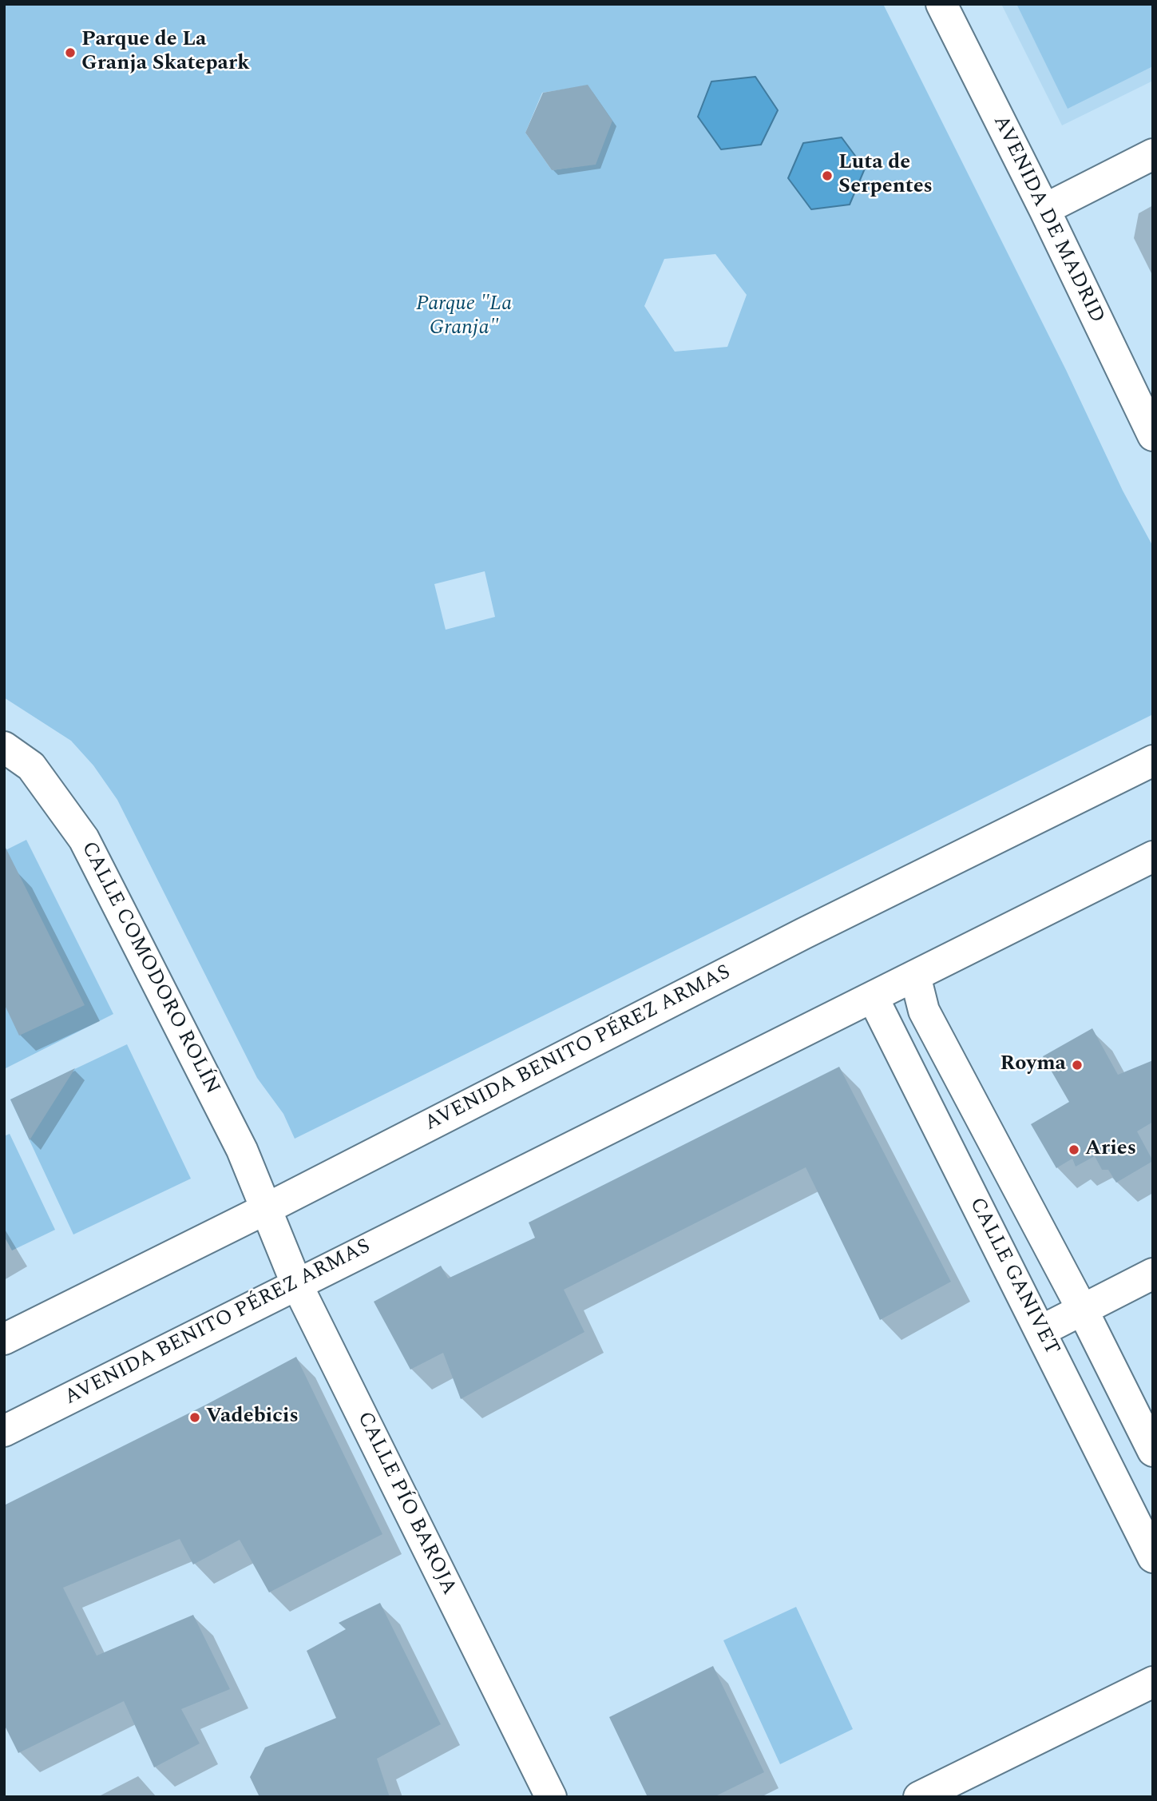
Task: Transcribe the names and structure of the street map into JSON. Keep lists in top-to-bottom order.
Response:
{
  "streets": {
    "street": [
      "AVENIDA DE MADRID",
      "CALLE COMODORO ROLÍN",
      "AVENIDA BENITO PÉREZ ARMAS",
      "CALLE GANIVET",
      "CALLE PÍO BAROJA"
    ]
  },
  "crossings": [
    ["CALLE COMODORO ROLÍN", "AVENIDA BENITO PÉREZ ARMAS"],
    ["CALLE COMODORO ROLÍN", "CALLE PÍO BAROJA"],
    ["AVENIDA BENITO PÉREZ ARMAS", "CALLE GANIVET"],
    ["AVENIDA BENITO PÉREZ ARMAS", "CALLE PÍO BAROJA"]
  ],
  "parks": ["Parque \"La Granja\""],
  "places": [
    "Parque de La Granja Skatepark",
    "Luta de Serpentes",
    "Royma",
    "Aries",
    "Vadebicis"
  ]
}
